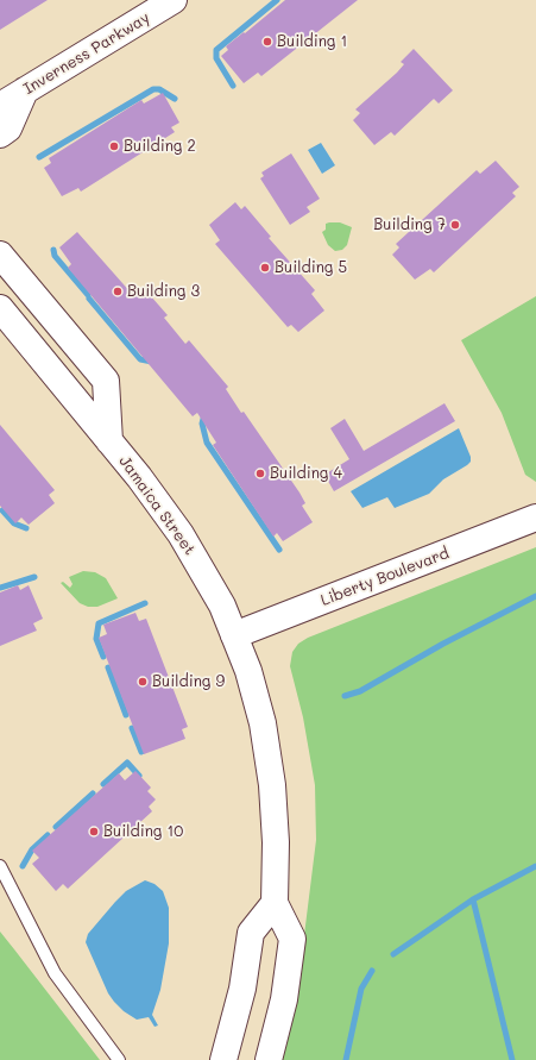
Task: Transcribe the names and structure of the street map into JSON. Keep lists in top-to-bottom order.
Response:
{
  "streets": {
    "main road": ["Inverness Parkway", "Jamaica Street", "Liberty Boulevard"]
  },
  "crossings": [
    ["Jamaica Street", "Liberty Boulevard"]
  ],
  "places": [
    "Building 1",
    "Building 2",
    "Building 7",
    "Building 5",
    "Building 3",
    "Building 4",
    "Building 9",
    "Building 10"
  ]
}
